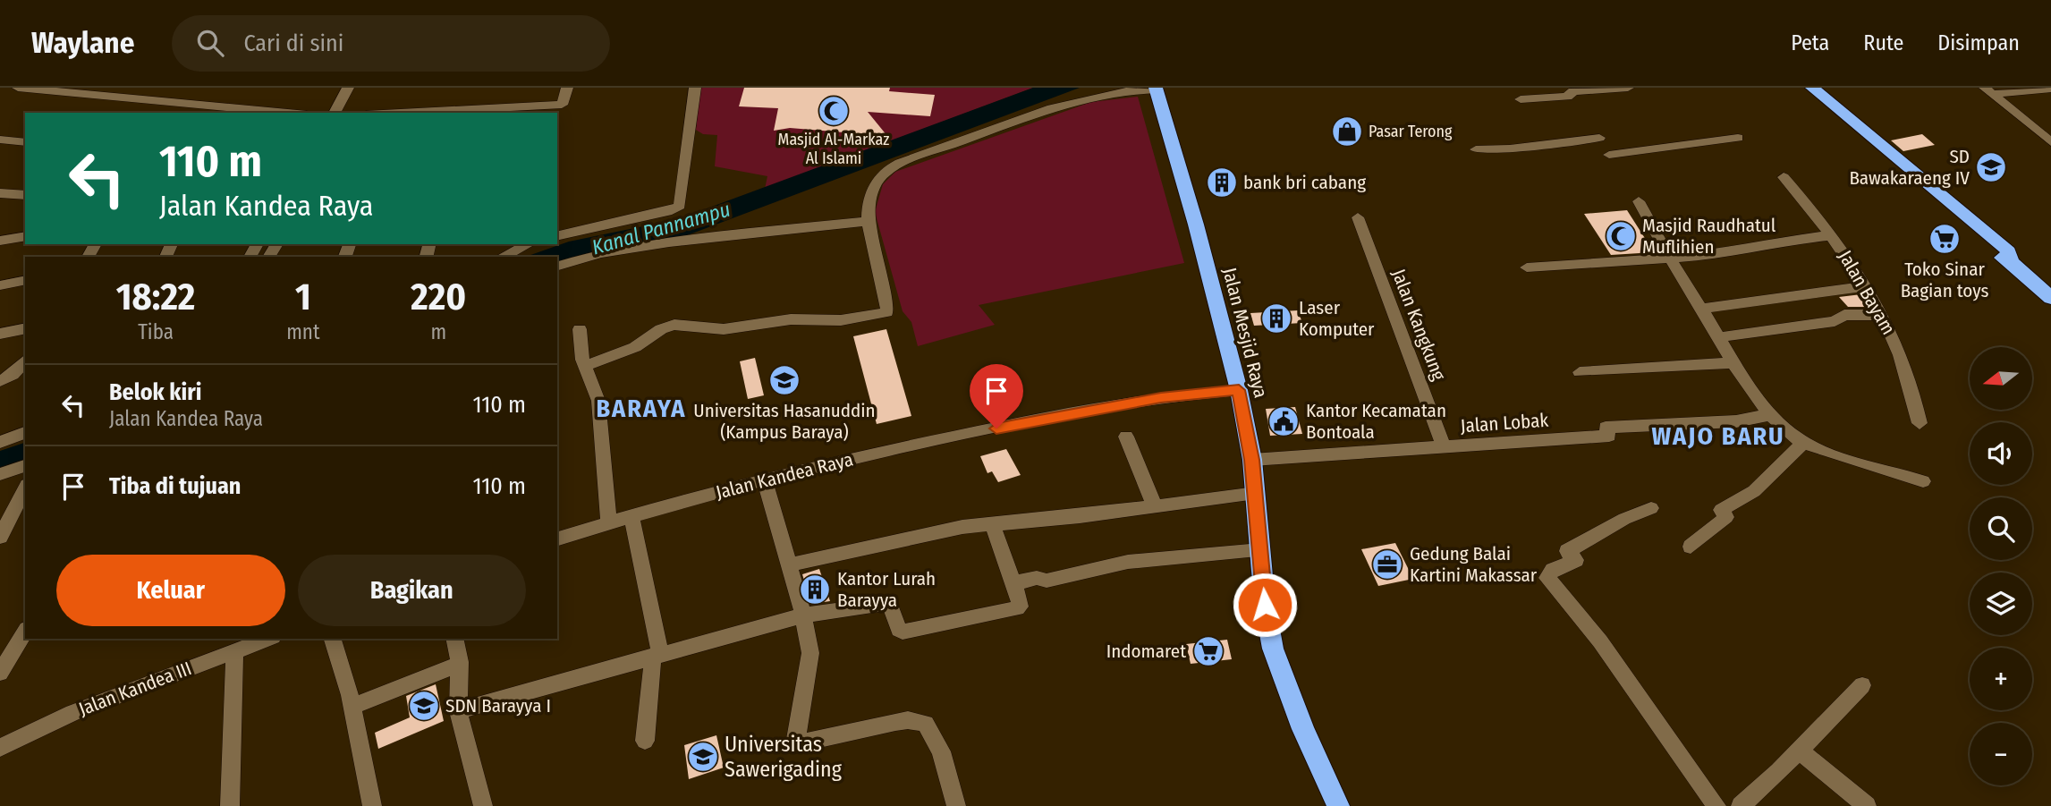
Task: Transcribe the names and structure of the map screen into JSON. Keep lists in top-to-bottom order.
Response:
{
  "streets": {
    "highway": ["Jalan Mesjid Raya"],
    "street": [
      "Jalan Bayam",
      "Jalan Kangkung",
      "Jalan Lobak",
      "Jalan Kandea Raya",
      "Jalan Kandea III"
    ]
  },
  "crossings": [
    ["Jalan Kangkung", "Jalan Lobak"],
    ["Jalan Mesjid Raya", "Jalan Lobak"],
    ["Jalan Mesjid Raya", "Jalan Kandea Raya"]
  ],
  "districts": ["BARAYA", "WAJO BARU"],
  "water": ["Kanal Pannampu"],
  "places": {
    "mosque": ["Masjid Al-Markaz Al Islami", "Masjid Raudhatul Muflihien"],
    "shop": ["Pasar Terong"],
    "school or university": [
      "SD Bawakaraeng IV",
      "Universitas Hasanuddin (Kampus Baraya)",
      "SDN Barayya I",
      "Universitas Sawerigading"
    ],
    "building": ["bank bri cabang", "Laser Komputer", "Kantor Lurah Barayya"],
    "supermarket": ["Toko Sinar Bagian toys", "Indomaret"],
    "public building": ["Kantor Kecamatan Bontoala"],
    "office": ["Gedung Balai Kartini Makassar"]
  },
  "north": "left",
  "page": {
    "header": "Waylane",
    "search": "Cari di sini",
    "nav": ["Peta", "Rute", "Disimpan"],
    "turn": ["110 m", "Jalan Kandea Raya"],
    "eta": [
      "18:22",
      "Tiba",
      "1",
      "mnt",
      "220",
      "m"
    ],
    "map_buttons": ["+", "−"],
    "list": [
      {
        "name": "Belok kiri",
        "note": "Jalan Kandea Raya",
        "value": "110 m"
      },
      {
        "name": "Tiba di tujuan",
        "value": "110 m"
      }
    ],
    "buttons": ["Keluar", "Bagikan"]
  }
}
